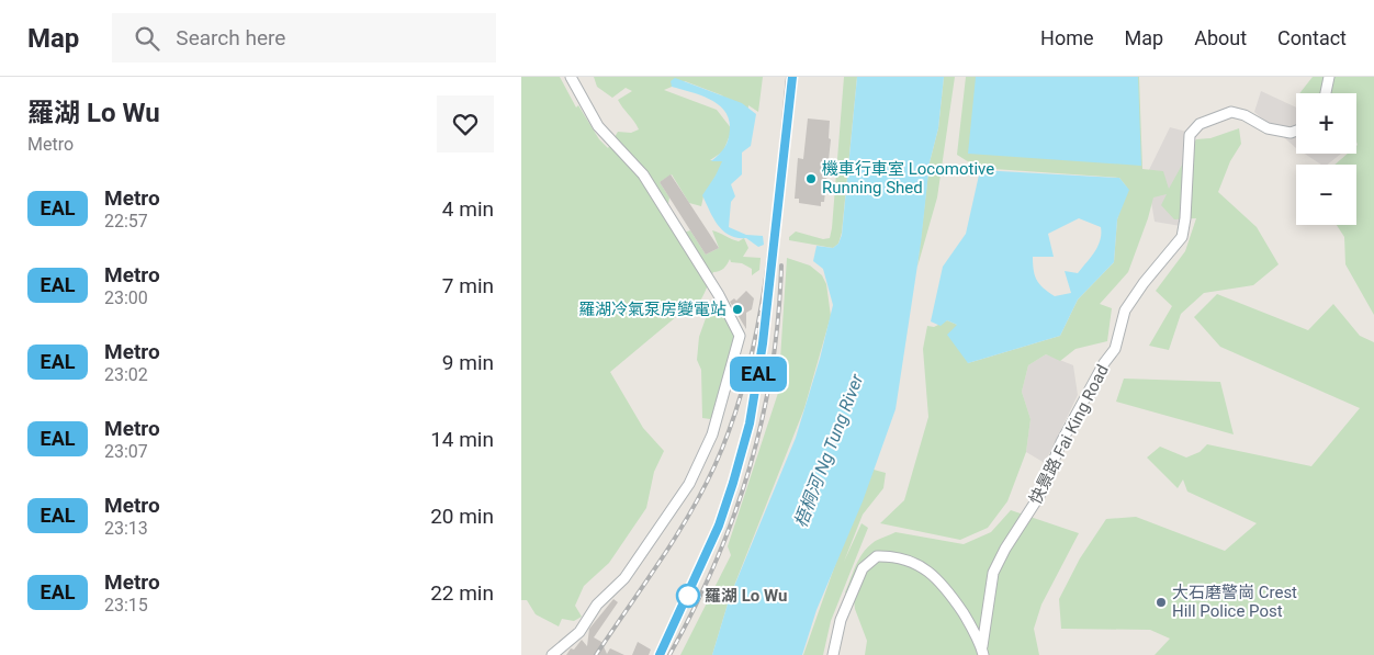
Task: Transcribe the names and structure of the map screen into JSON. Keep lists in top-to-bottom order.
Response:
{
  "streets": {
    "street": ["快景路 Fai King Road"]
  },
  "water": ["梧桐河 Ng Tung River"],
  "places": [
    "機車行車室 Locomotive Running Shed",
    "羅湖冷氣泵房變電站",
    "羅湖 Lo Wu",
    "大石磨警崗 Crest Hill Police Post"
  ],
  "lines": ["metro line EAL"],
  "page": {
    "header": "Map",
    "search": "Search here",
    "nav": [
      "Home",
      "Map",
      "About",
      "Contact"
    ],
    "heading": ["羅湖 Lo Wu", "Metro"],
    "on_map": "EAL",
    "map_buttons": ["+", "−"],
    "list": [
      {
        "mark": "EAL",
        "name": "Metro",
        "note": "22:57",
        "value": "4 min"
      },
      {
        "mark": "EAL",
        "name": "Metro",
        "note": "23:00",
        "value": "7 min"
      },
      {
        "mark": "EAL",
        "name": "Metro",
        "note": "23:02",
        "value": "9 min"
      },
      {
        "mark": "EAL",
        "name": "Metro",
        "note": "23:07",
        "value": "14 min"
      },
      {
        "mark": "EAL",
        "name": "Metro",
        "note": "23:13",
        "value": "20 min"
      },
      {
        "mark": "EAL",
        "name": "Metro",
        "note": "23:15",
        "value": "22 min"
      }
    ]
  }
}
